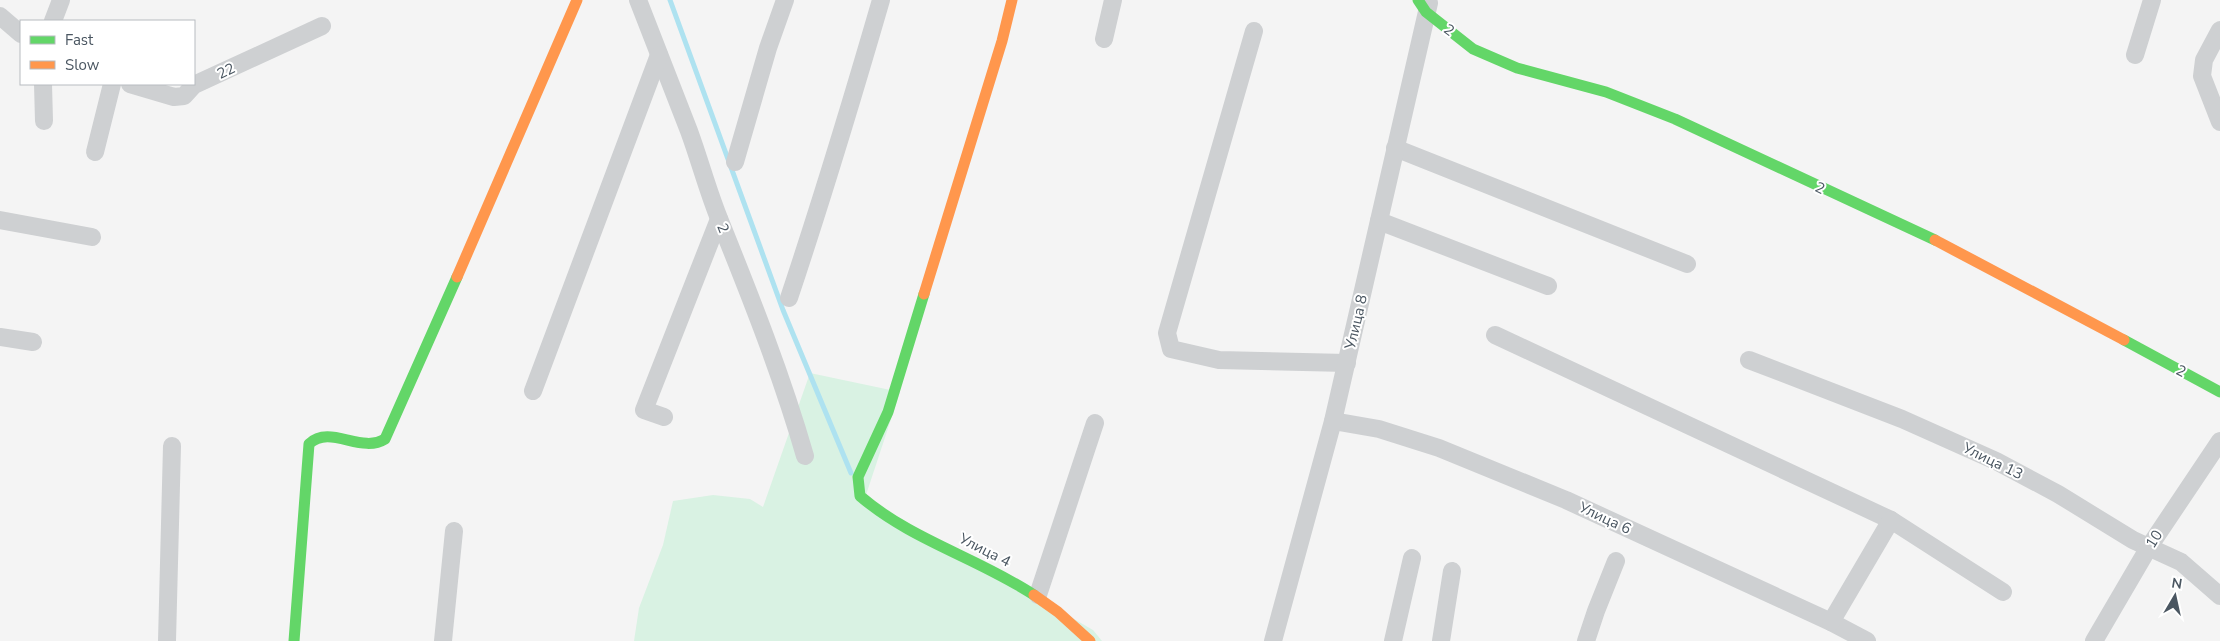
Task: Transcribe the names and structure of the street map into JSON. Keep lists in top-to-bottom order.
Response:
{
  "streets": {
    "street": [
      "2",
      "22",
      "Улица 8",
      "Улица 13",
      "Улица 6",
      "10",
      "Улица 4"
    ]
  },
  "crossings": [
    ["2", "Улица 8"],
    ["Улица 8", "Улица 6"],
    ["Улица 13", "10"]
  ],
  "legend": ["Fast", "Slow"],
  "north": "top"
}
